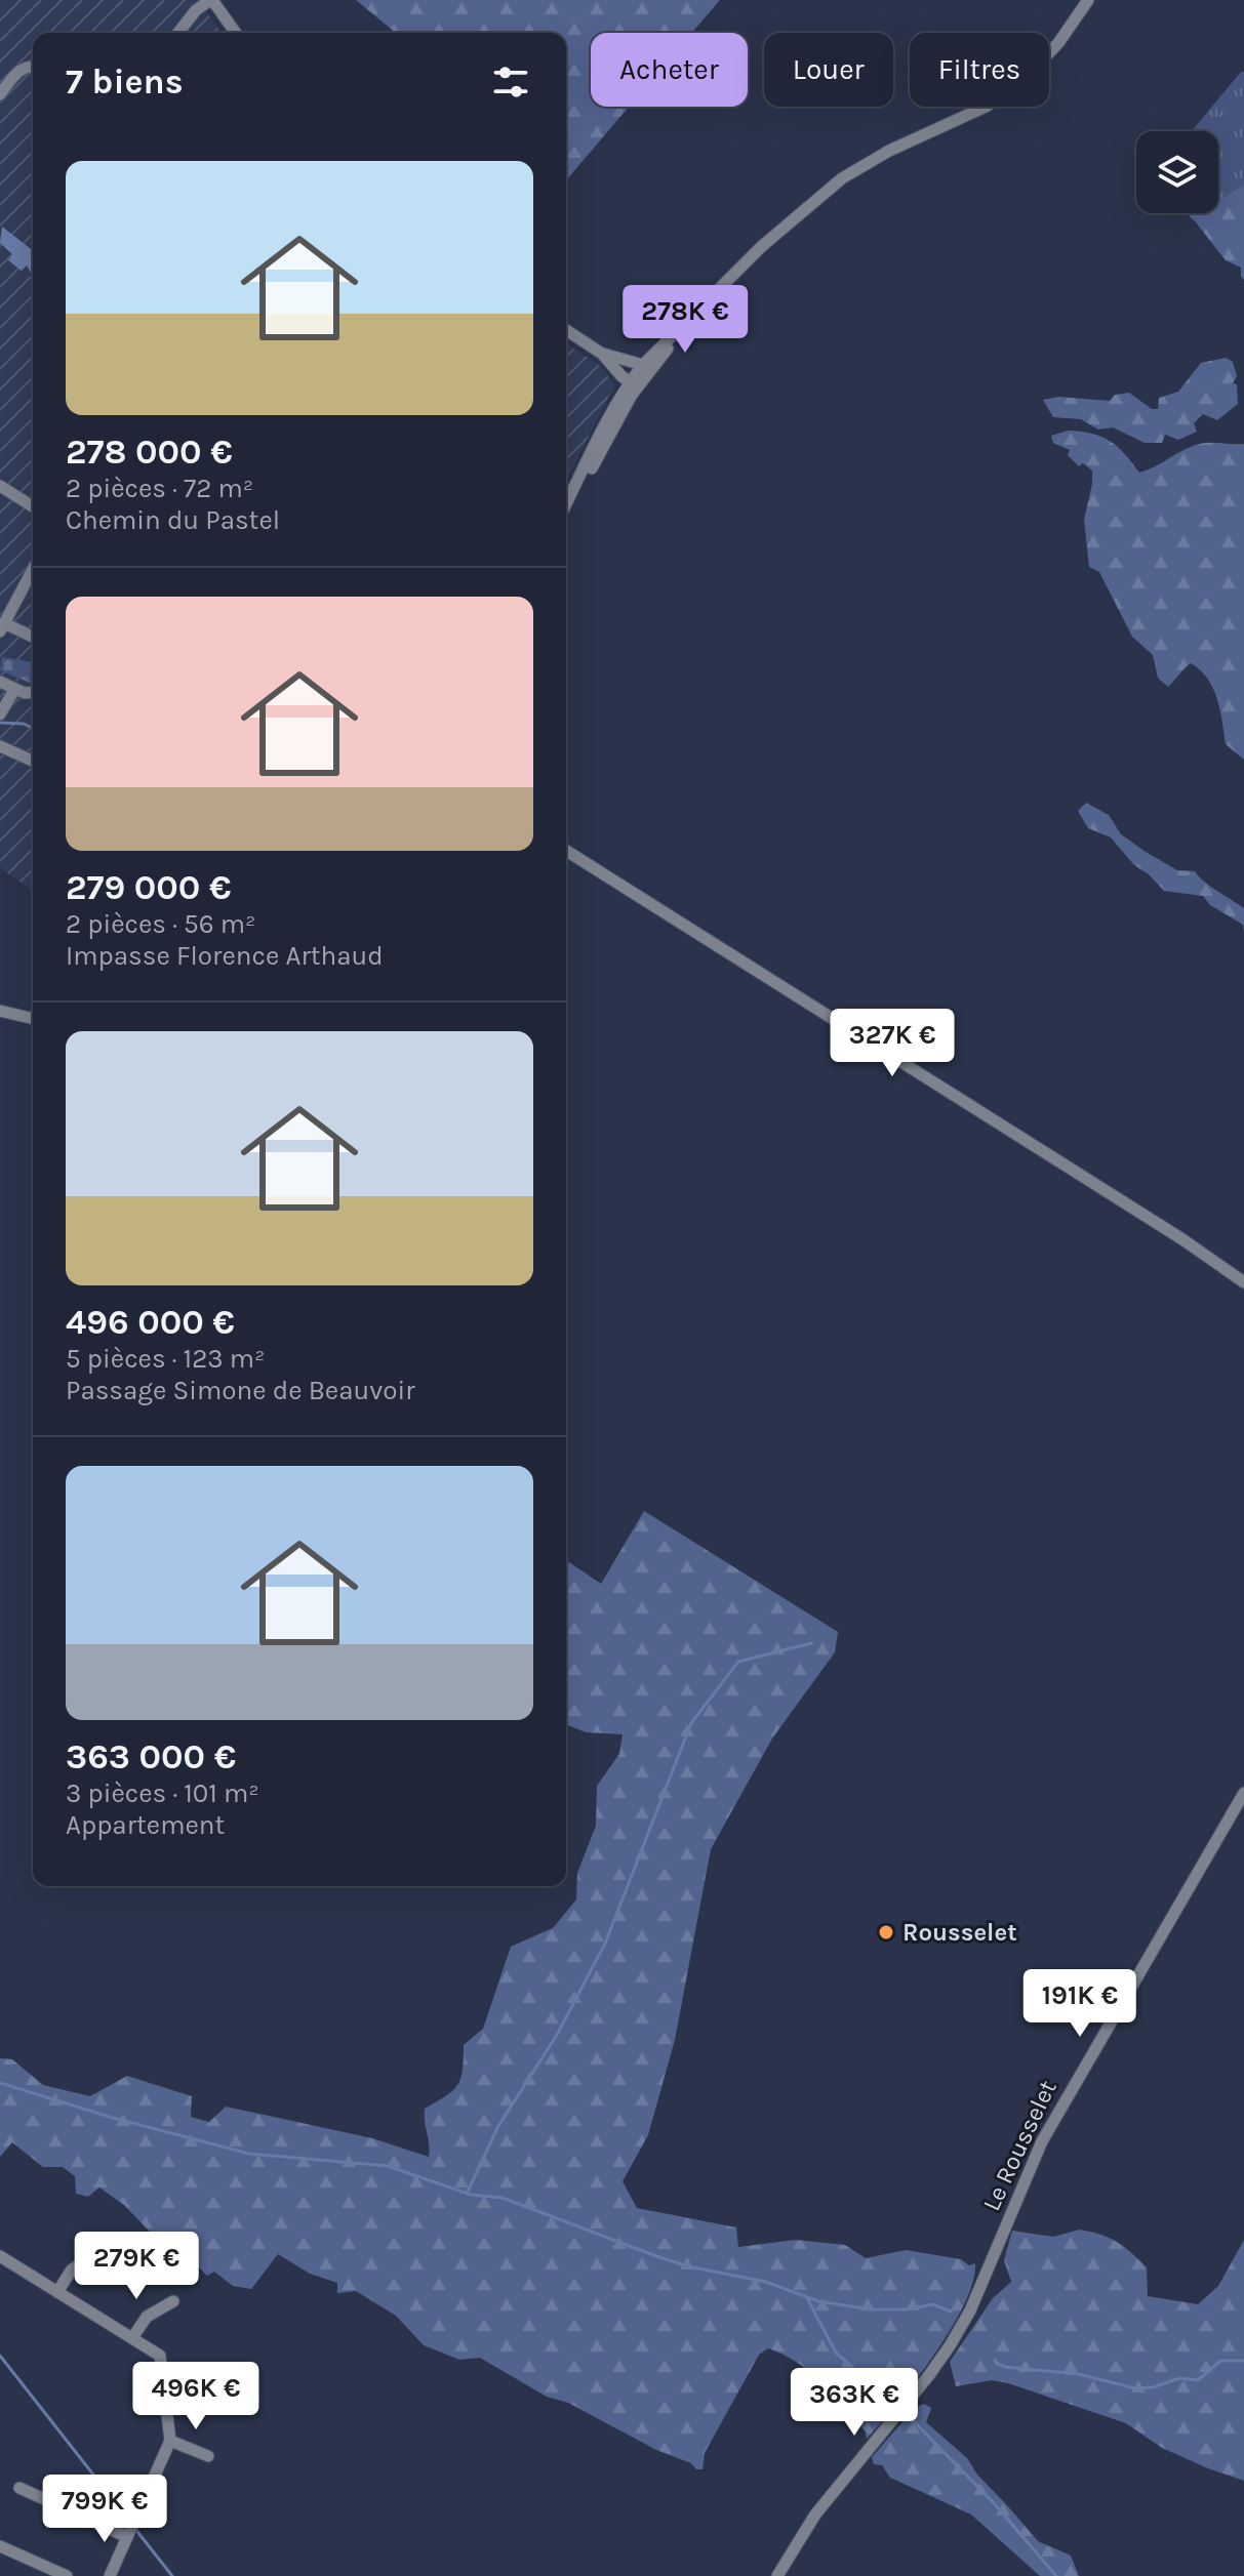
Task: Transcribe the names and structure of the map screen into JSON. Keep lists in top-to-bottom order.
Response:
{
  "streets": {
    "street": ["Le Rousselet"]
  },
  "places": ["Rousselet"],
  "page": {
    "chip": ["Acheter", "Louer", "Filtres"],
    "heading": "7 biens",
    "list": [
      {
        "name": "278 000 €",
        "note": "2 pièces · 72 m² · Chemin du Pastel"
      },
      {
        "name": "279 000 €",
        "note": "2 pièces · 56 m² · Impasse Florence Arthaud"
      },
      {
        "name": "496 000 €",
        "note": "5 pièces · 123 m² · Passage Simone de Beauvoir"
      },
      {
        "name": "363 000 €",
        "note": "3 pièces · 101 m² · Appartement"
      }
    ],
    "price": [
      "278K €",
      "327K €",
      "191K €",
      "279K €",
      "496K €",
      "363K €",
      "799K €"
    ]
  }
}
